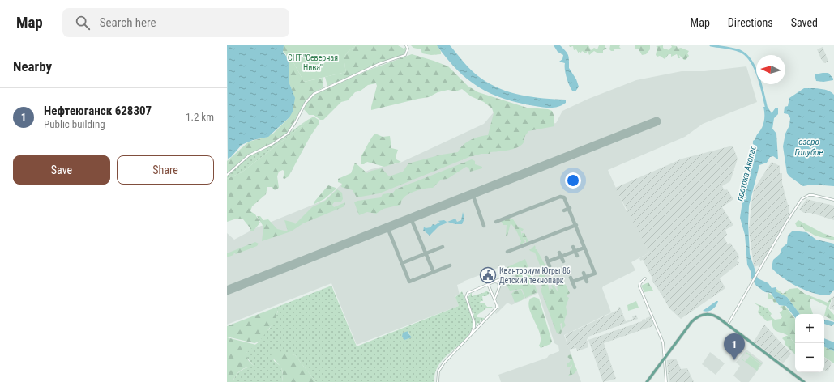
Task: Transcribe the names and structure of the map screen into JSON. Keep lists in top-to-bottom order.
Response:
{
  "water": ["озеро Голубое", "протока Акопас"],
  "parks": ["СНТ \"Северная Нива\""],
  "places": {
    "public building": ["Кванториум Югры 86 Детский технопарк"]
  },
  "north": "left",
  "page": {
    "header": "Map",
    "search": "Search here",
    "nav": ["Map", "Directions", "Saved"],
    "heading": "Nearby",
    "list": [
      {
        "mark": "1",
        "name": "Нефтеюганск 628307",
        "note": "Public building",
        "value": "1.2 km"
      }
    ],
    "buttons": ["Save", "Share"],
    "map_buttons": ["+", "−"],
    "pins": "1"
  }
}
